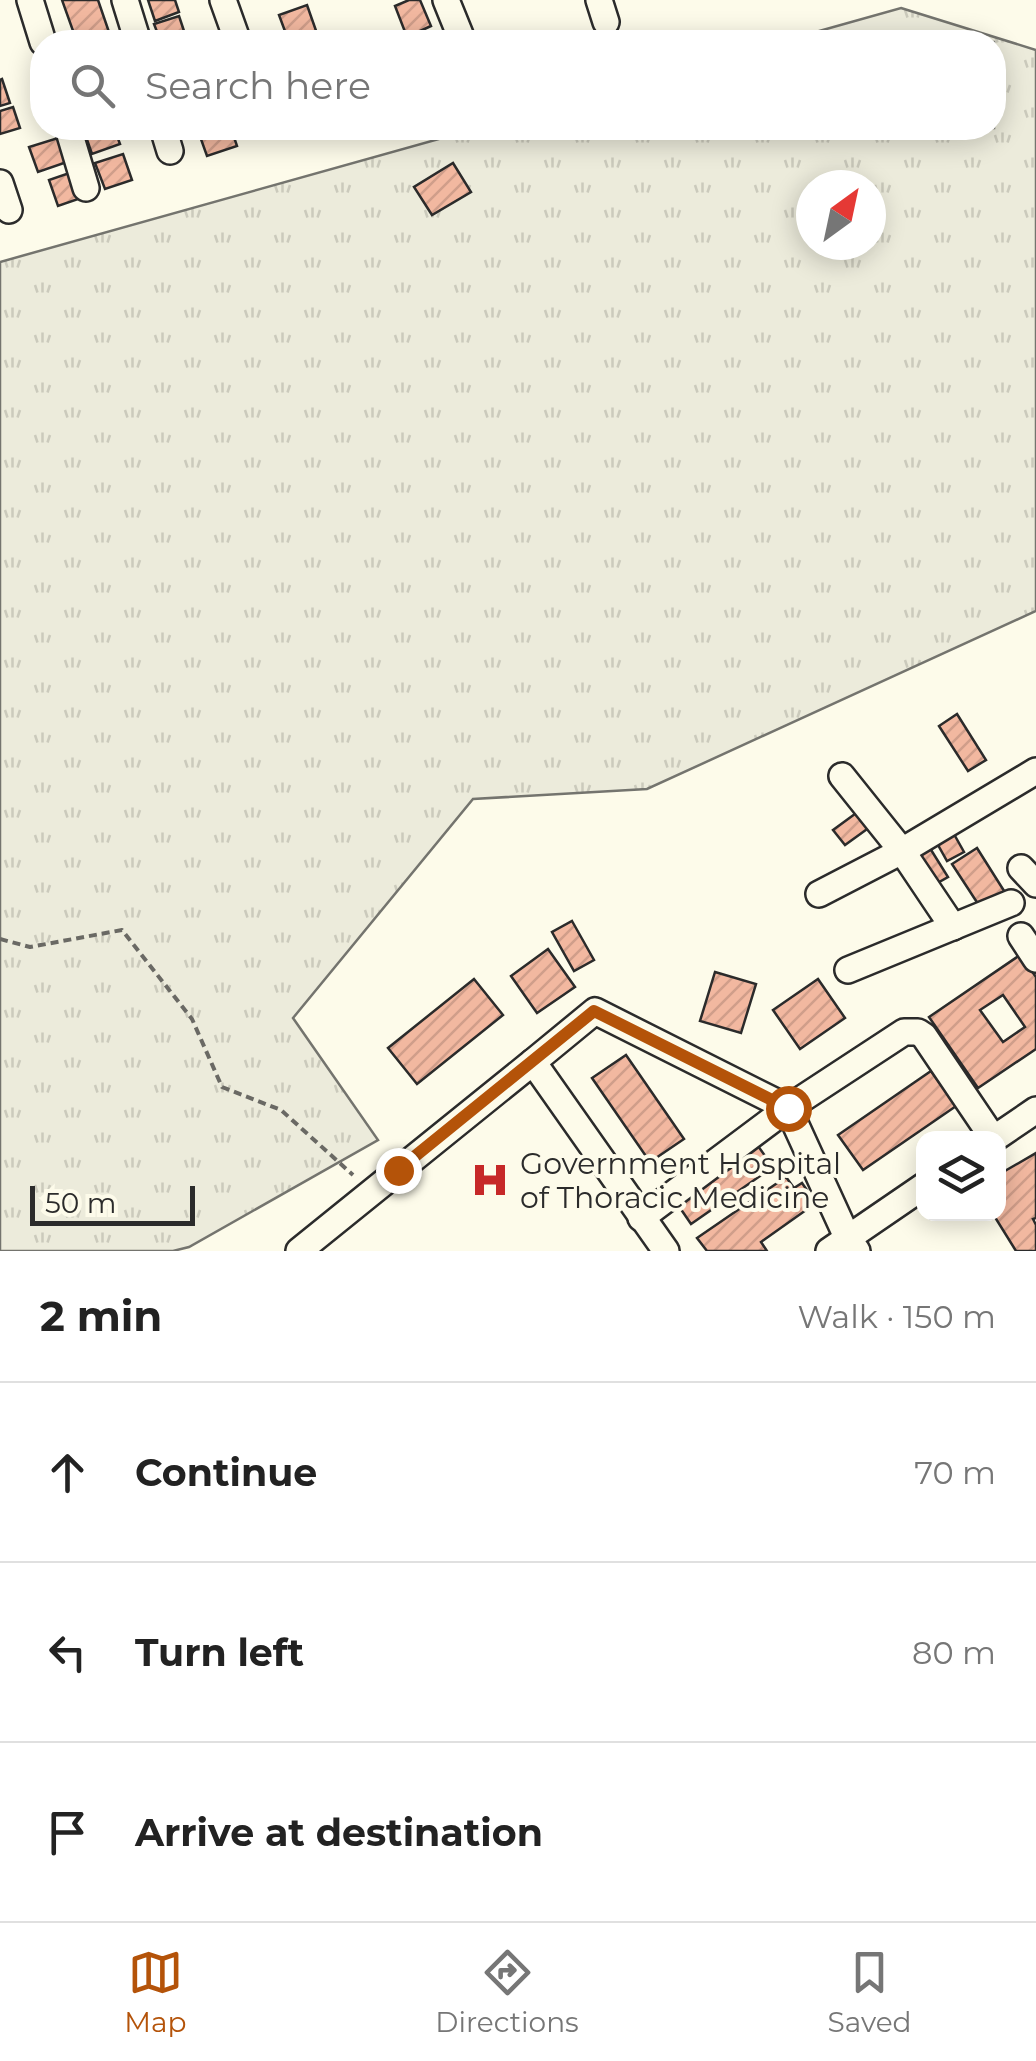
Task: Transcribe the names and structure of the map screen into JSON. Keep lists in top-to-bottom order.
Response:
{
  "places": {
    "hospital": ["Government Hospital of Thoracic Medicine"]
  },
  "scale_bar": "50 m",
  "north": "top right",
  "page": {
    "search": "Search here",
    "scale": "50 m",
    "heading": ["2 min", "Walk · 150 m"],
    "list": [
      ["Continue", "70 m"],
      ["Turn left", "80 m"],
      "Arrive at destination"
    ],
    "nav": ["Map", "Directions", "Saved"]
  }
}
